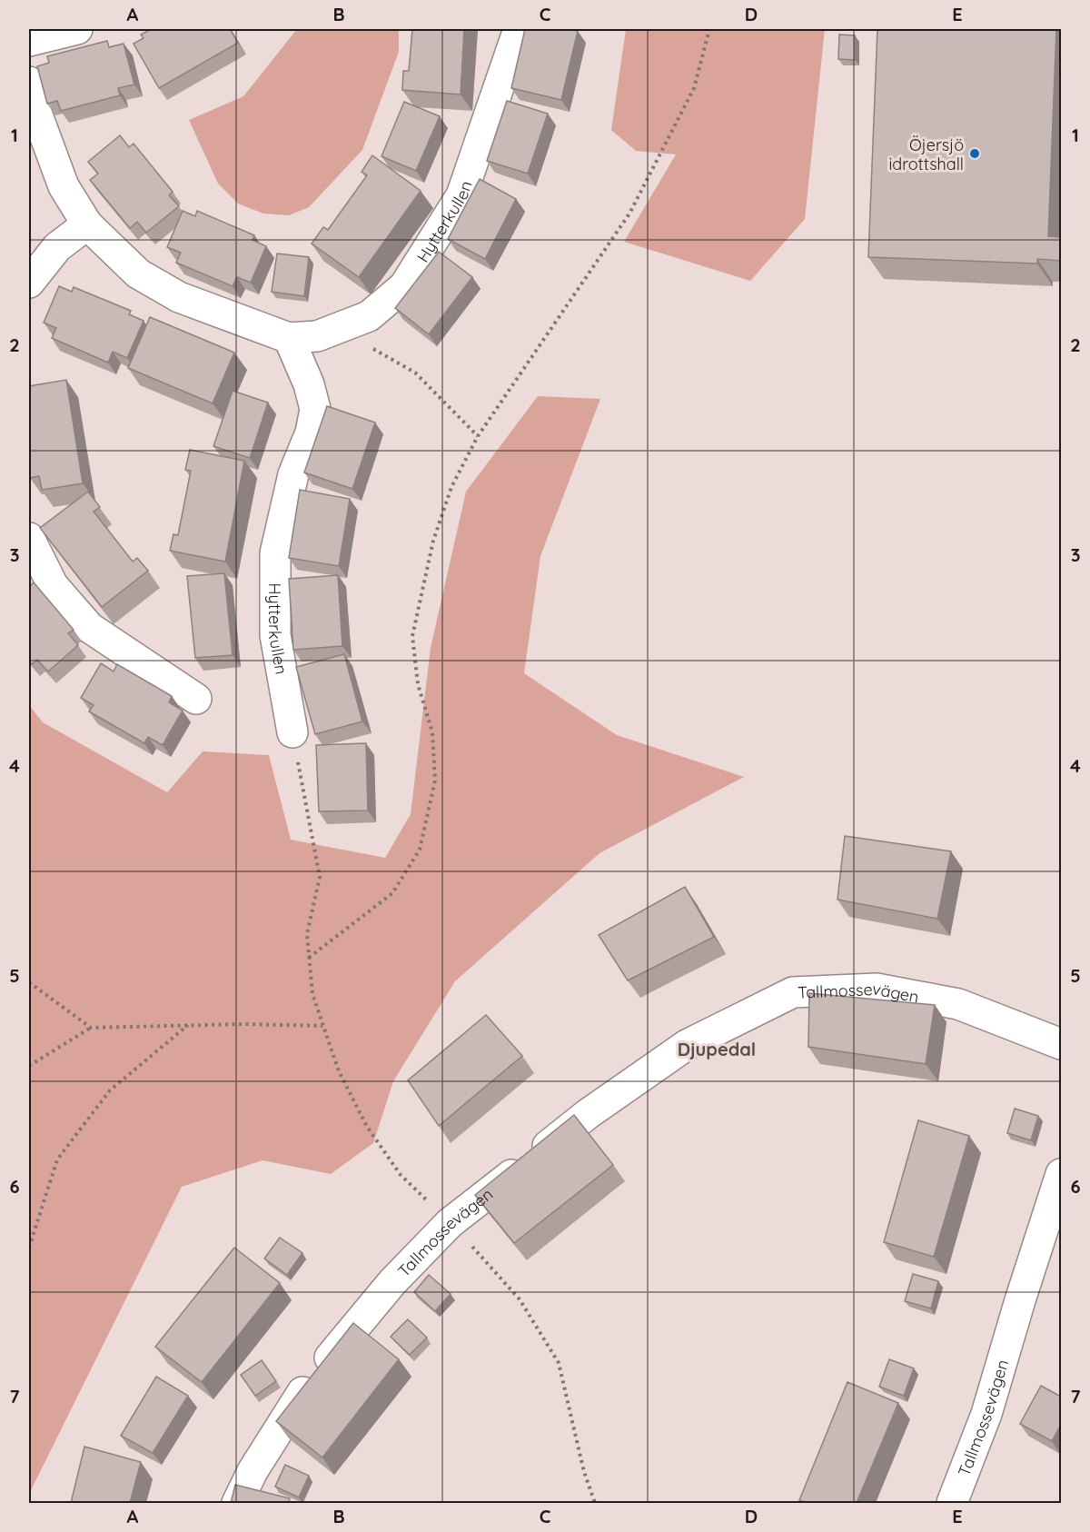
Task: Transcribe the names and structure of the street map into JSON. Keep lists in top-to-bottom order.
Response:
{
  "streets": {
    "street": ["Hytterkullen", "Tallmossevägen"]
  },
  "districts": ["Djupedal"],
  "places": ["Öjersjö idrottshall"],
  "grid": {
    "columns": [
      "A",
      "B",
      "C",
      "D",
      "E"
    ],
    "rows": [
      "1",
      "2",
      "3",
      "4",
      "5",
      "6",
      "7"
    ]
  }
}
